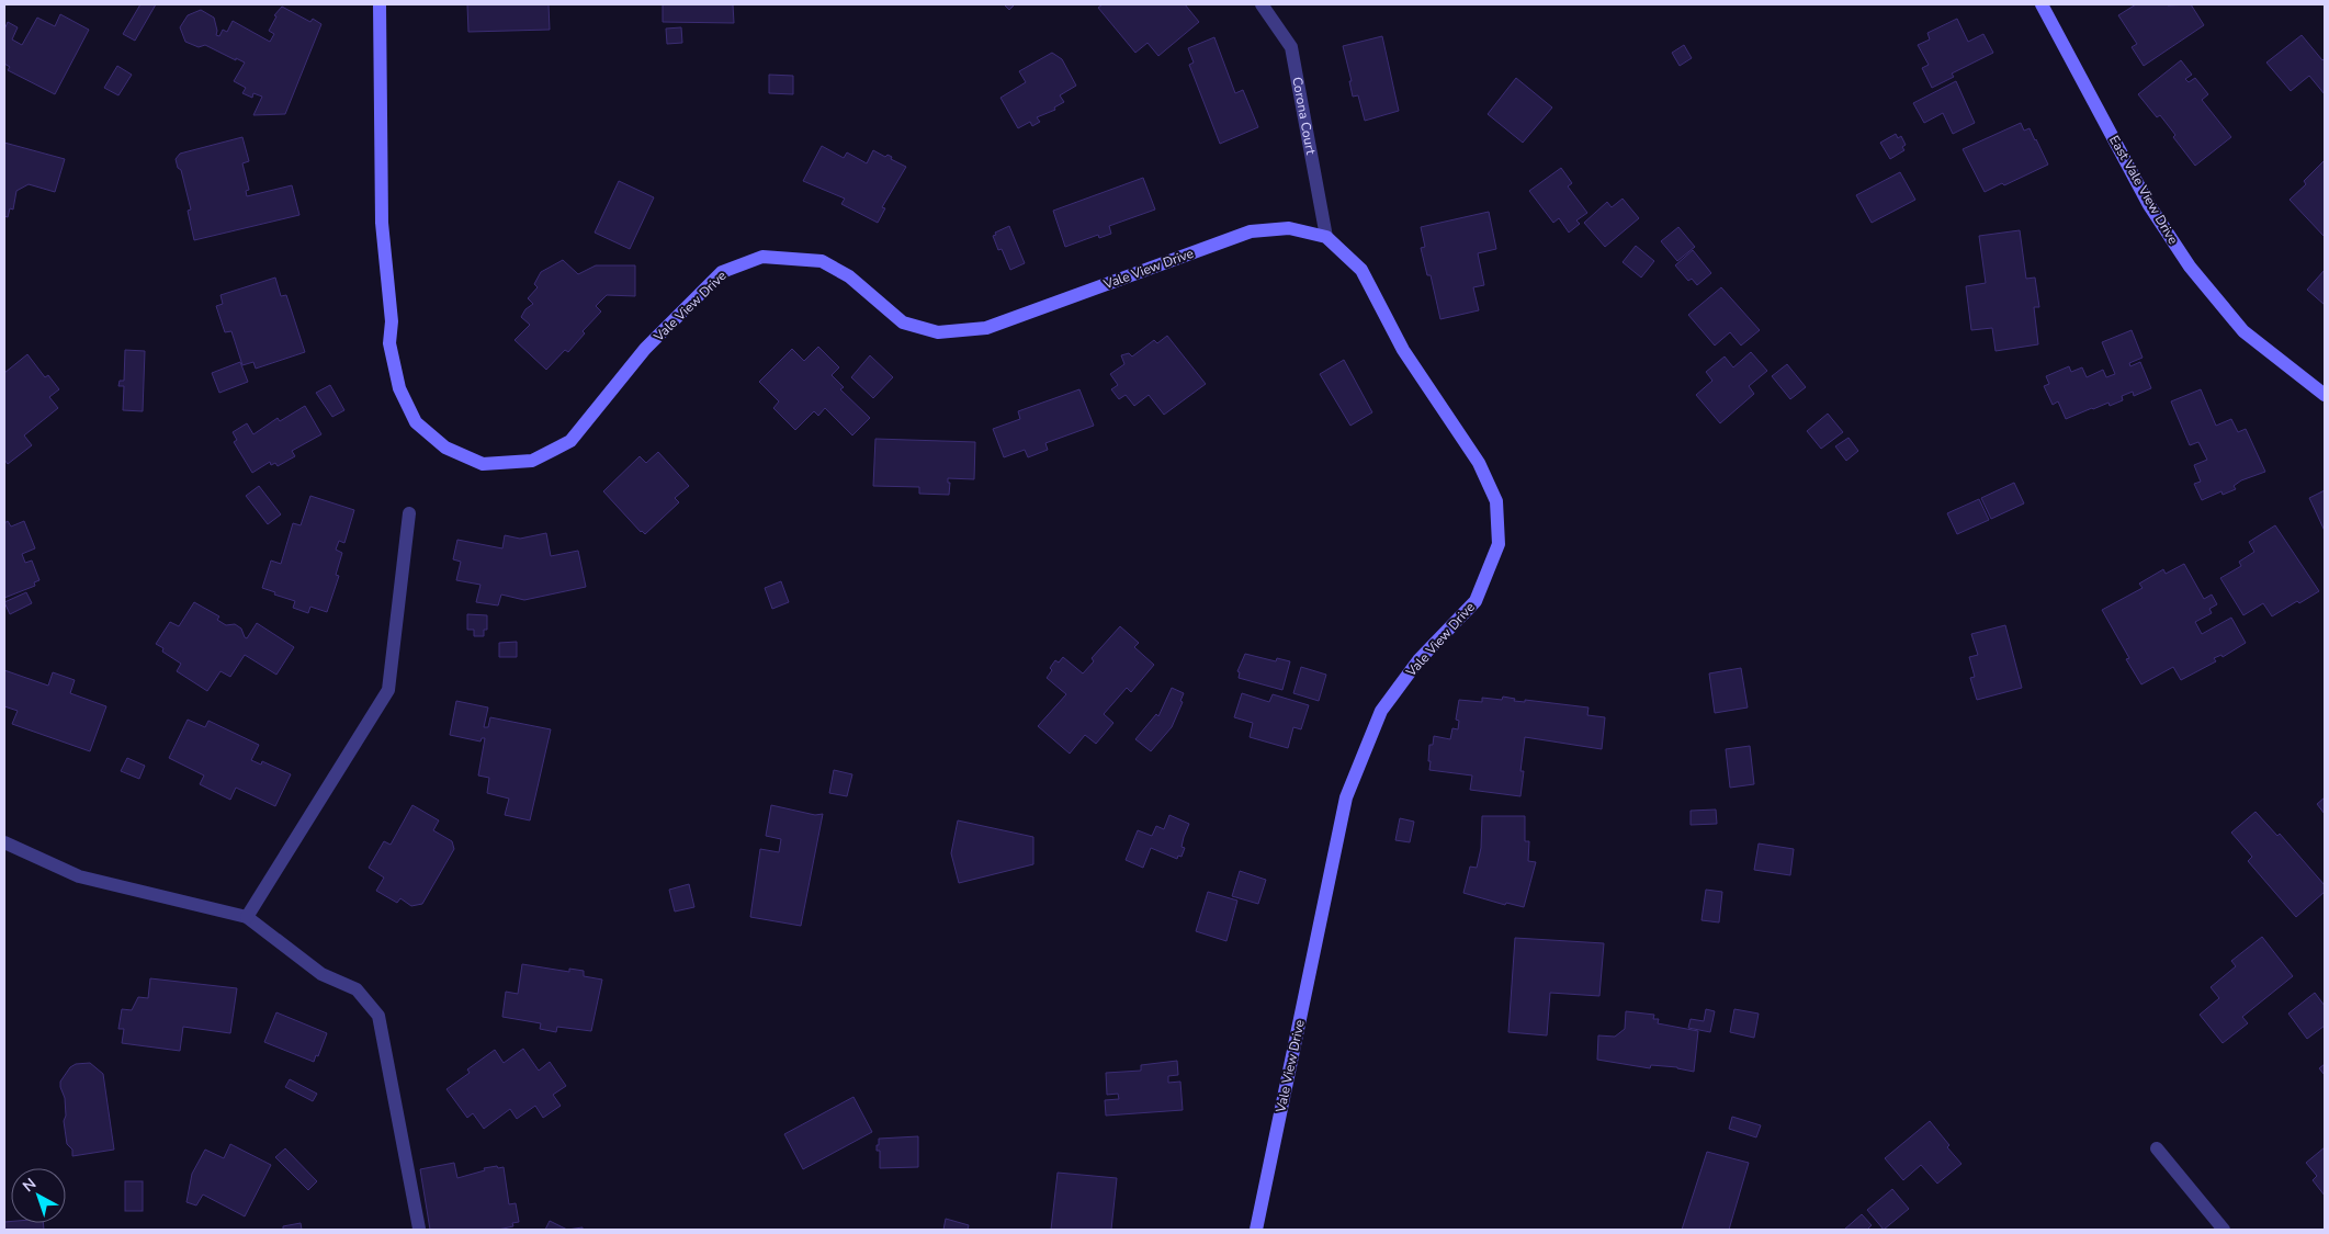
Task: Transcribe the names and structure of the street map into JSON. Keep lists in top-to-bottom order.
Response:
{
  "streets": {
    "street": ["Corona Court", "East Vale View Drive", "Vale View Drive"]
  },
  "crossings": [
    ["Corona Court", "Vale View Drive"]
  ],
  "north": "top left"
}
